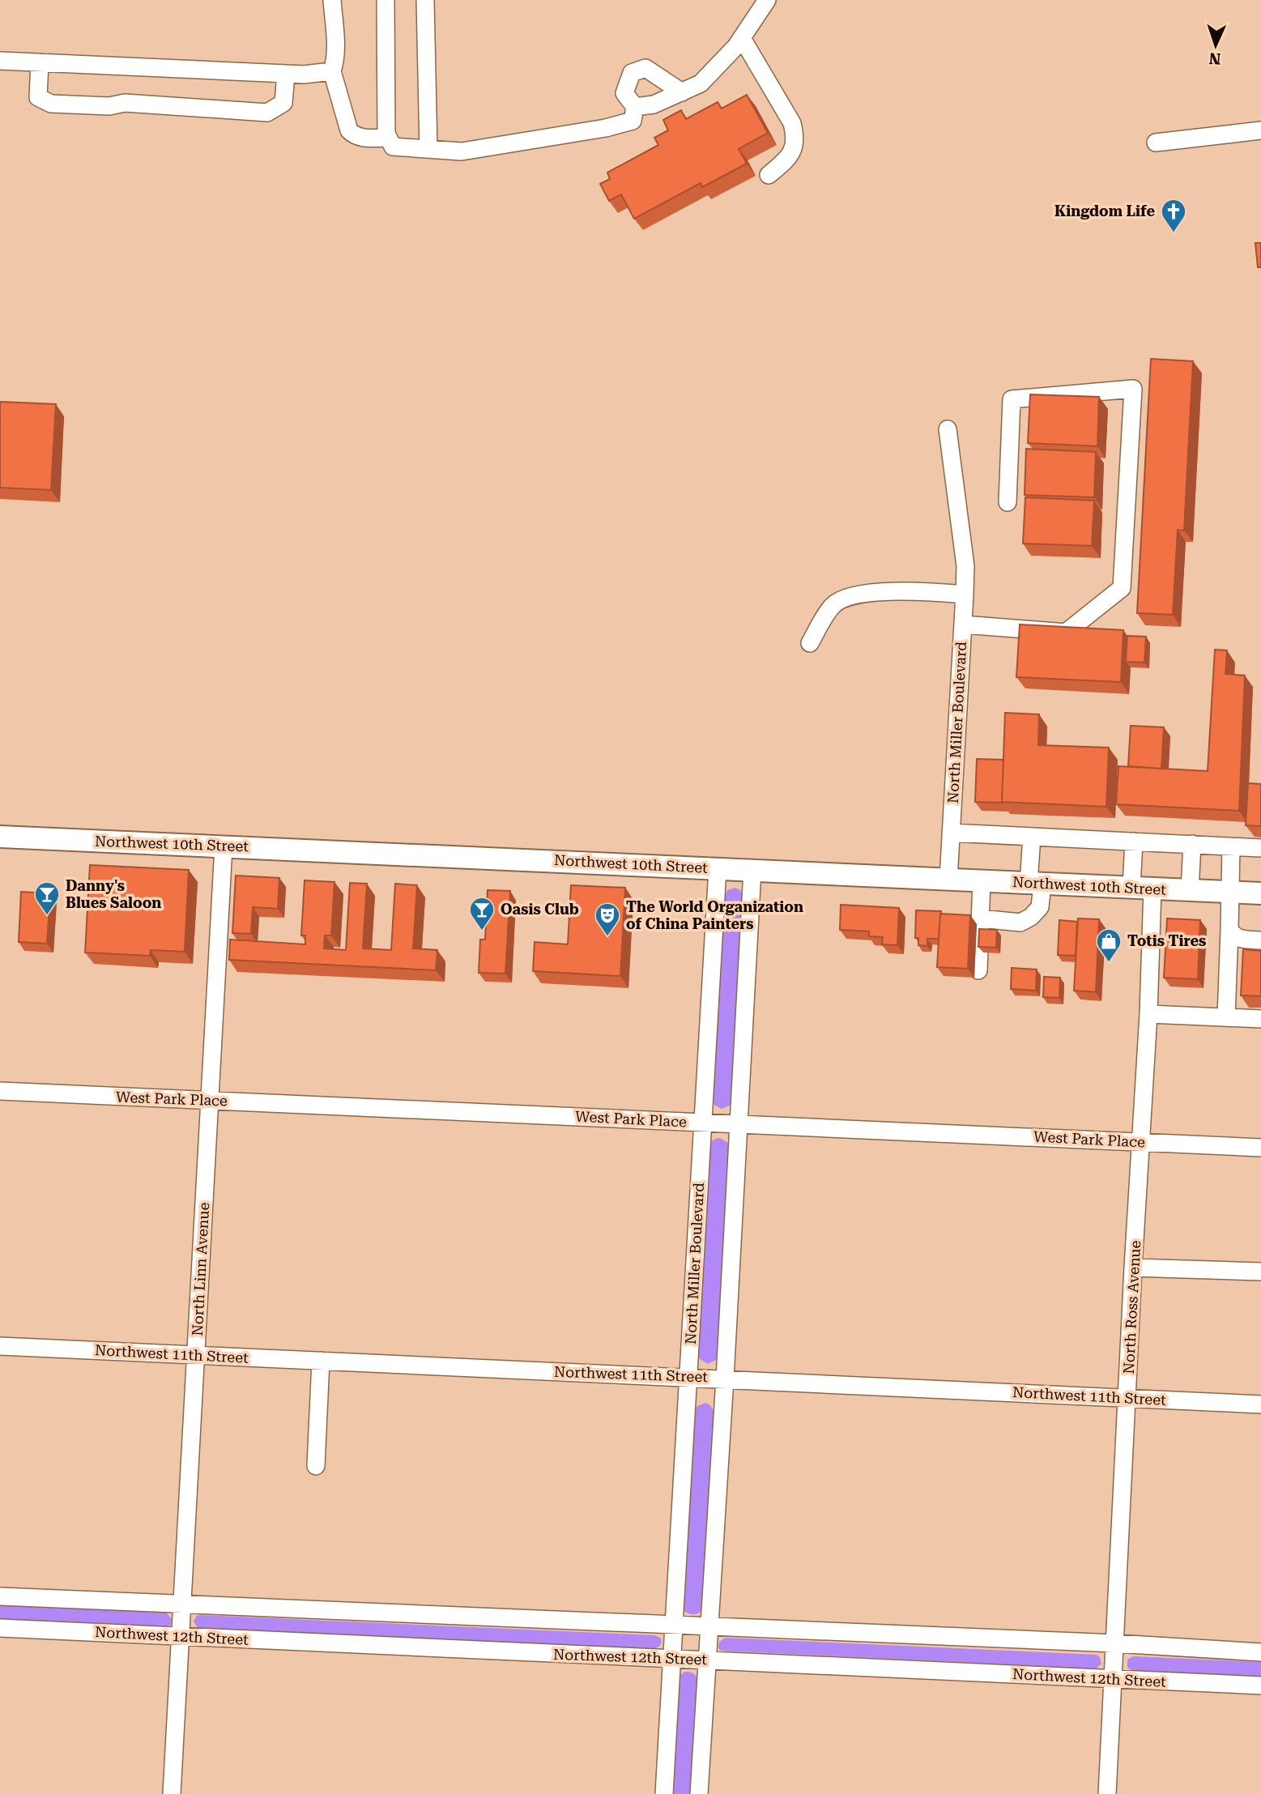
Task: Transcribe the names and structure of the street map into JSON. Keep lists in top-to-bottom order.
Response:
{
  "streets": {
    "main road": ["Northwest 10th Street"],
    "street": [
      "North Miller Boulevard",
      "West Park Place",
      "North Linn Avenue",
      "North Ross Avenue",
      "Northwest 11th Street",
      "Northwest 12th Street"
    ]
  },
  "crossings": [
    ["North Miller Boulevard", "Northwest 10th Street"],
    ["North Miller Boulevard", "West Park Place"],
    ["North Miller Boulevard", "Northwest 11th Street"],
    ["North Miller Boulevard", "Northwest 12th Street"],
    ["Northwest 10th Street", "North Linn Avenue"],
    ["Northwest 10th Street", "North Ross Avenue"],
    ["West Park Place", "North Linn Avenue"],
    ["West Park Place", "North Ross Avenue"],
    ["North Linn Avenue", "Northwest 11th Street"],
    ["North Linn Avenue", "Northwest 12th Street"],
    ["North Ross Avenue", "Northwest 11th Street"],
    ["North Ross Avenue", "Northwest 12th Street"]
  ],
  "places": {
    "church": ["Kingdom Life"],
    "bar": ["Danny's Blues Saloon", "Oasis Club"],
    "theatre": ["The World Organization of China Painters"],
    "shop": ["Totis Tires"]
  },
  "north": "bottom"
}
